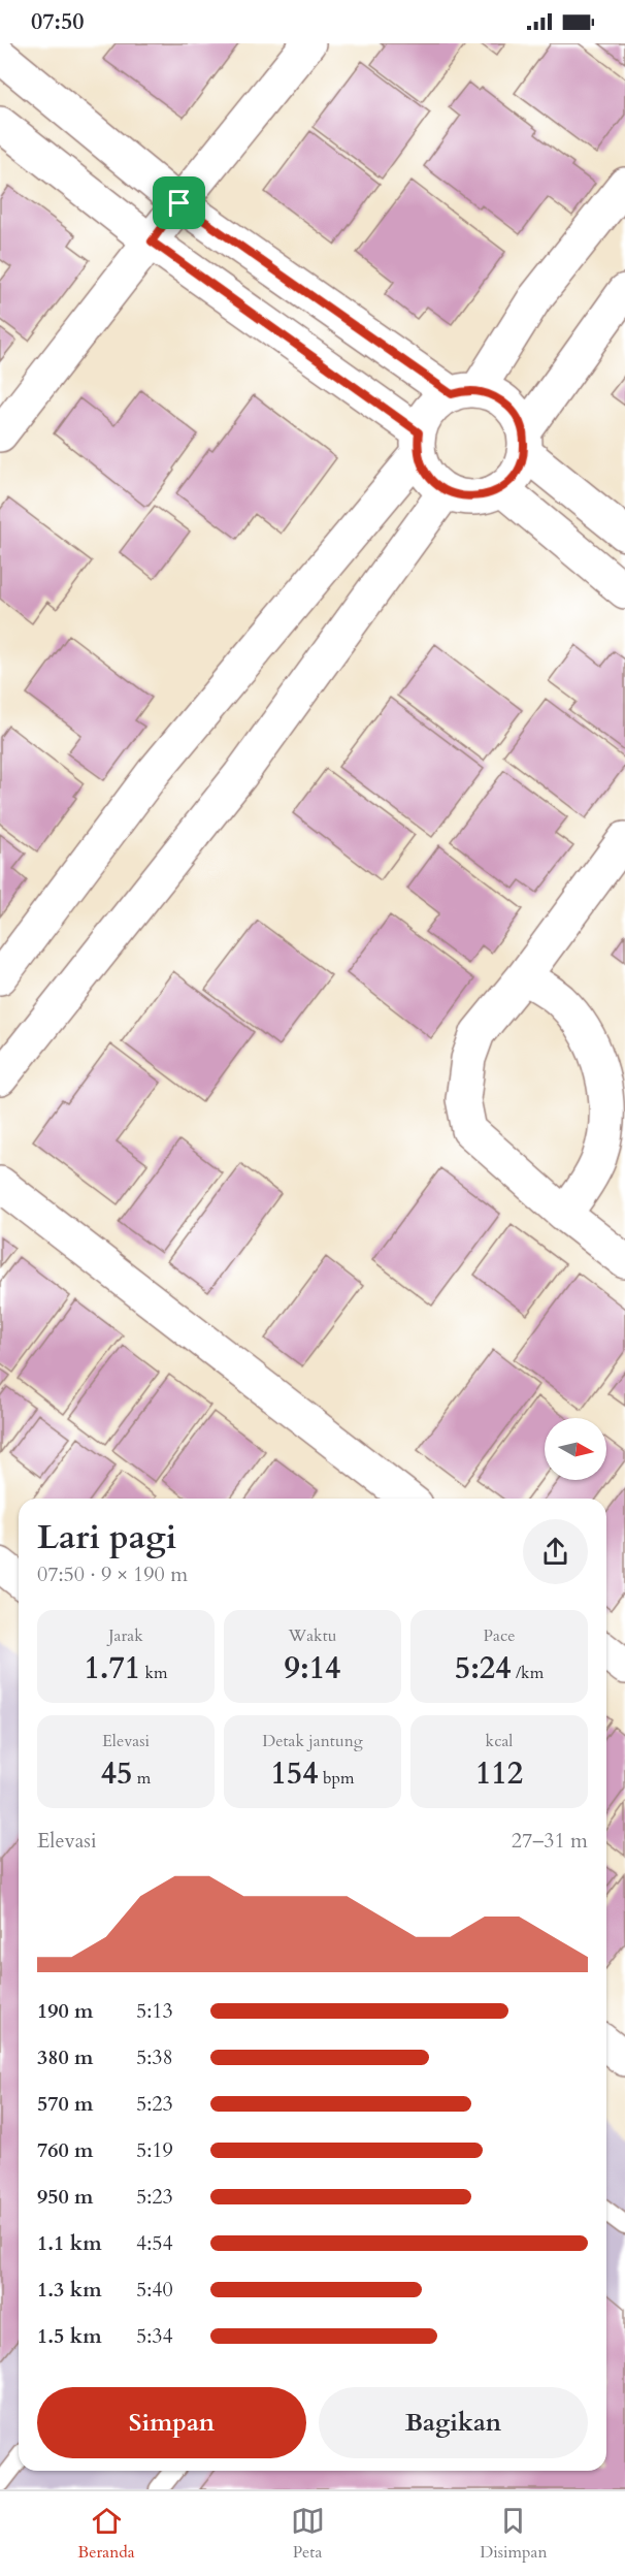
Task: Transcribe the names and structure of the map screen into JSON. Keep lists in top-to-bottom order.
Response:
{
  "north": "right",
  "page": {
    "status": "07:50",
    "heading": ["Lari pagi", "07:50 · 9 × 190 m"],
    "stats": [
      ["Jarak", "1.71 km"],
      ["Waktu", "9:14"],
      ["Pace", "5:24 /km"],
      ["Elevasi", "45 m"],
      ["Detak jantung", "154 bpm"],
      ["kcal", "112"]
    ],
    "chart": ["Elevasi", "27–31 m"],
    "list": [
      {
        "name": "190 m",
        "note": "5:13"
      },
      {
        "name": "380 m",
        "note": "5:38"
      },
      {
        "name": "570 m",
        "note": "5:23"
      },
      {
        "name": "760 m",
        "note": "5:19"
      },
      {
        "name": "950 m",
        "note": "5:23"
      },
      {
        "name": "1.1 km",
        "note": "4:54"
      },
      {
        "name": "1.3 km",
        "note": "5:40"
      },
      {
        "name": "1.5 km",
        "note": "5:34"
      }
    ],
    "buttons": ["Simpan", "Bagikan"],
    "tabs": ["Beranda", "Peta", "Disimpan"]
  }
}
